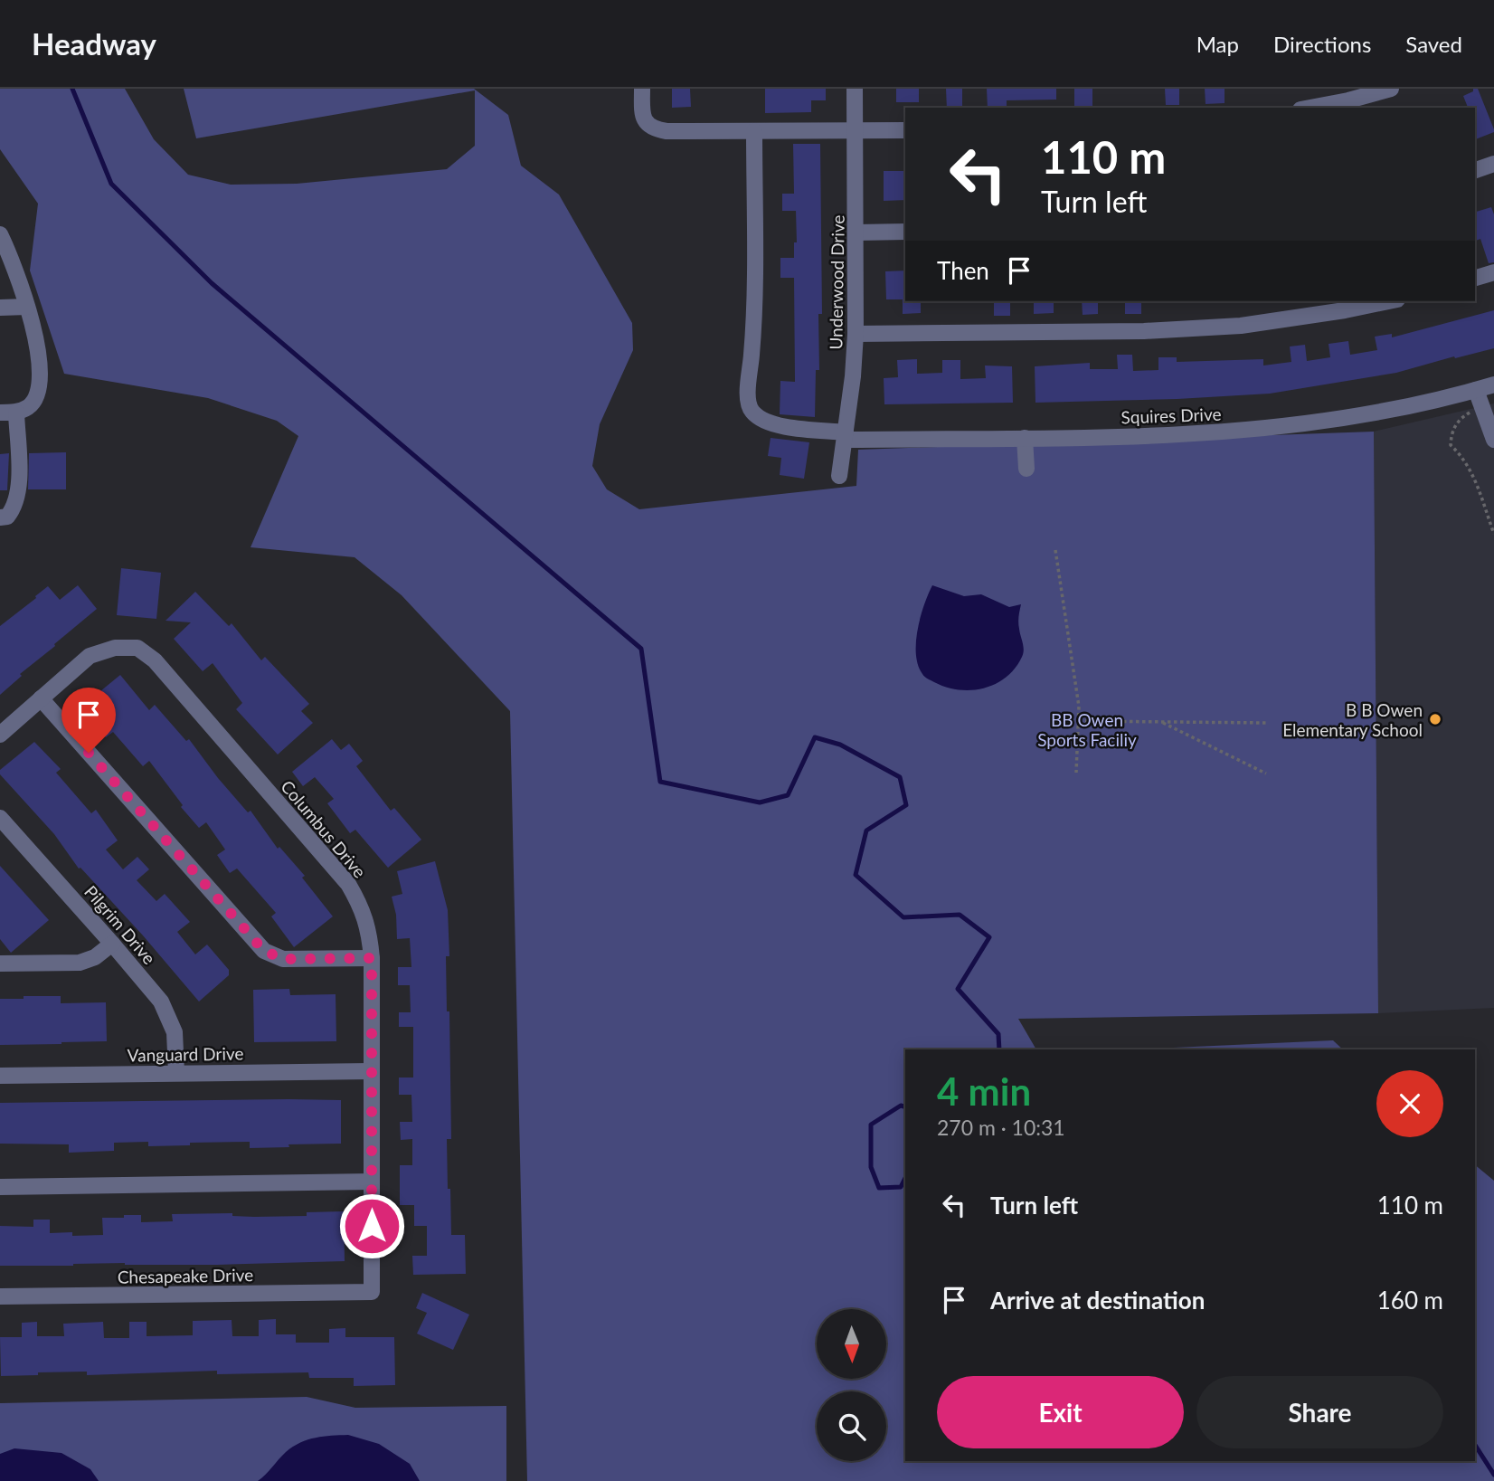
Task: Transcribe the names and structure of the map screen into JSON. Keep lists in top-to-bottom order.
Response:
{
  "streets": {
    "street": [
      "Underwood Drive",
      "Squires Drive",
      "Columbus Drive",
      "Pilgrim Drive",
      "Vanguard Drive",
      "Chesapeake Drive"
    ]
  },
  "crossings": [
    ["Underwood Drive", "Squires Drive"],
    ["Columbus Drive", "Vanguard Drive"],
    ["Columbus Drive", "Chesapeake Drive"],
    ["Pilgrim Drive", "Vanguard Drive"]
  ],
  "parks": ["BB Owen Sports Faciliy"],
  "places": ["B B Owen Elementary School"],
  "north": "bottom",
  "page": {
    "header": "Headway",
    "nav": ["Map", "Directions", "Saved"],
    "turn": ["110 m", "Turn left"],
    "then": "Then",
    "heading": ["4 min", "270 m · 10:31"],
    "list": [
      {
        "name": "Turn left",
        "value": "110 m"
      },
      {
        "name": "Arrive at destination",
        "value": "160 m"
      }
    ],
    "buttons": ["Exit", "Share"]
  }
}
